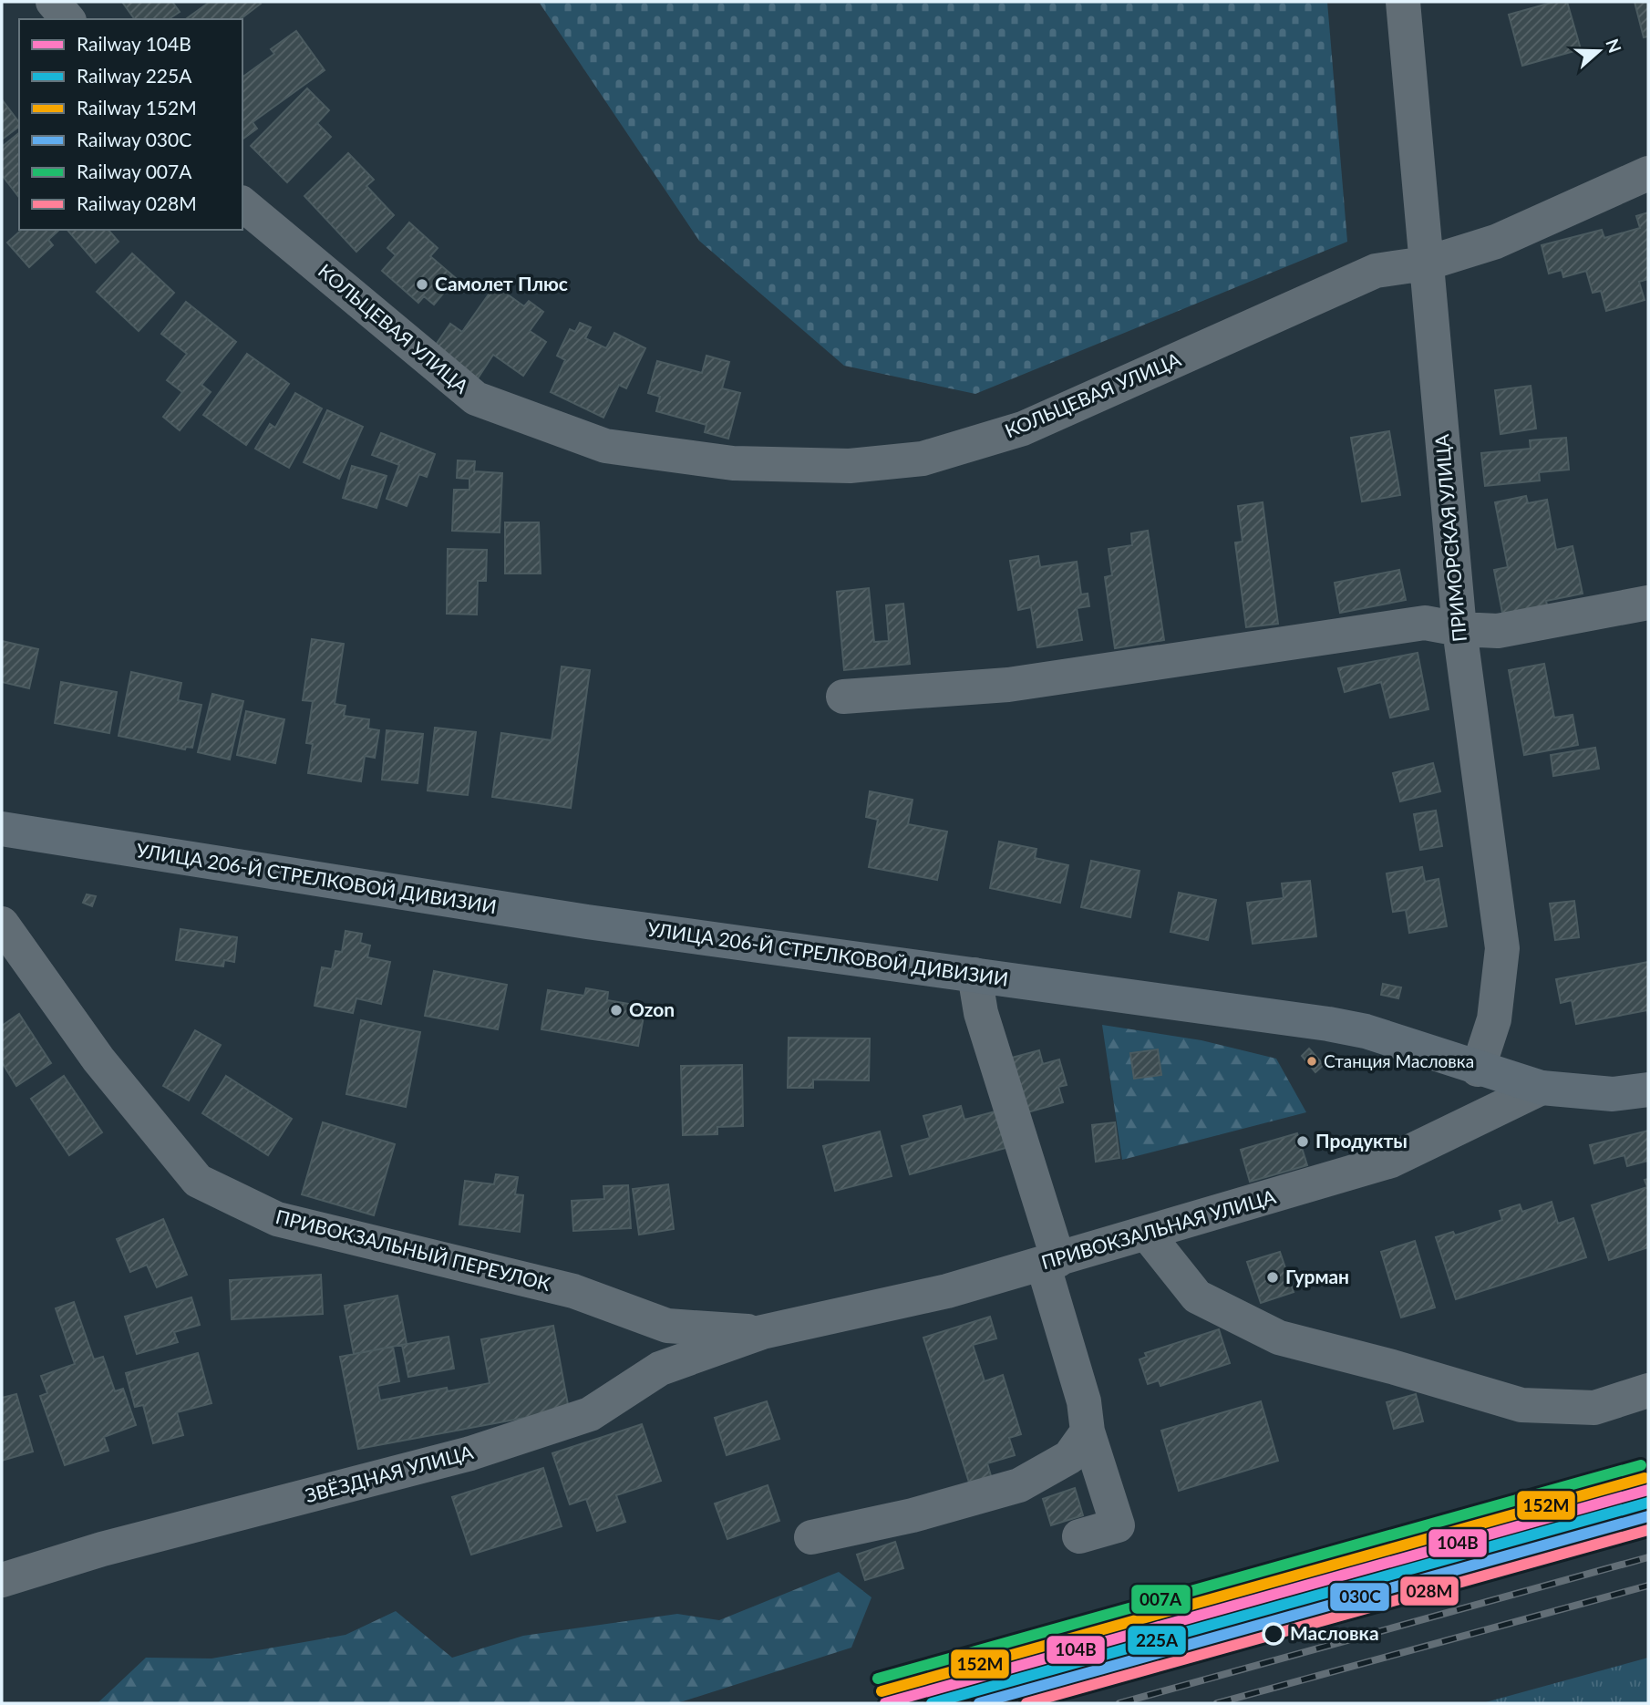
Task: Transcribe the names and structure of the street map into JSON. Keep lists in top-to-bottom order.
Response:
{
  "streets": {
    "main road": ["УЛИЦА 206-Й СТРЕЛКОВОЙ ДИВИЗИИ"],
    "street": [
      "КОЛЬЦЕВАЯ УЛИЦА",
      "ПРИМОРСКАЯ УЛИЦА",
      "ПРИВОКЗАЛЬНАЯ УЛИЦА",
      "ПРИВОКЗАЛЬНЫЙ ПЕРЕУЛОК",
      "ЗВЁЗДНАЯ УЛИЦА"
    ]
  },
  "crossings": [
    ["КОЛЬЦЕВАЯ УЛИЦА", "ПРИМОРСКАЯ УЛИЦА"],
    ["ПРИМОРСКАЯ УЛИЦА", "УЛИЦА 206-Й СТРЕЛКОВОЙ ДИВИЗИИ"],
    ["УЛИЦА 206-Й СТРЕЛКОВОЙ ДИВИЗИИ", "ПРИВОКЗАЛЬНАЯ УЛИЦА"],
    ["ПРИВОКЗАЛЬНАЯ УЛИЦА", "ПРИВОКЗАЛЬНЫЙ ПЕРЕУЛОК"],
    ["ПРИВОКЗАЛЬНАЯ УЛИЦА", "ЗВЁЗДНАЯ УЛИЦА"],
    ["ПРИВОКЗАЛЬНЫЙ ПЕРЕУЛОК", "ЗВЁЗДНАЯ УЛИЦА"]
  ],
  "places": [
    "Самолет Плюс",
    "Ozon",
    "Станция Масловка",
    "Продукты",
    "Гурман",
    "Масловка"
  ],
  "lines": [
    "rail line 007А",
    "rail line 152М",
    "rail line 104В",
    "rail line 225А",
    "rail line 030C",
    "rail line 028М"
  ],
  "legend": [
    "Railway 104В",
    "Railway 225А",
    "Railway 152М",
    "Railway 030C",
    "Railway 007А",
    "Railway 028М"
  ],
  "north": "right"
}
